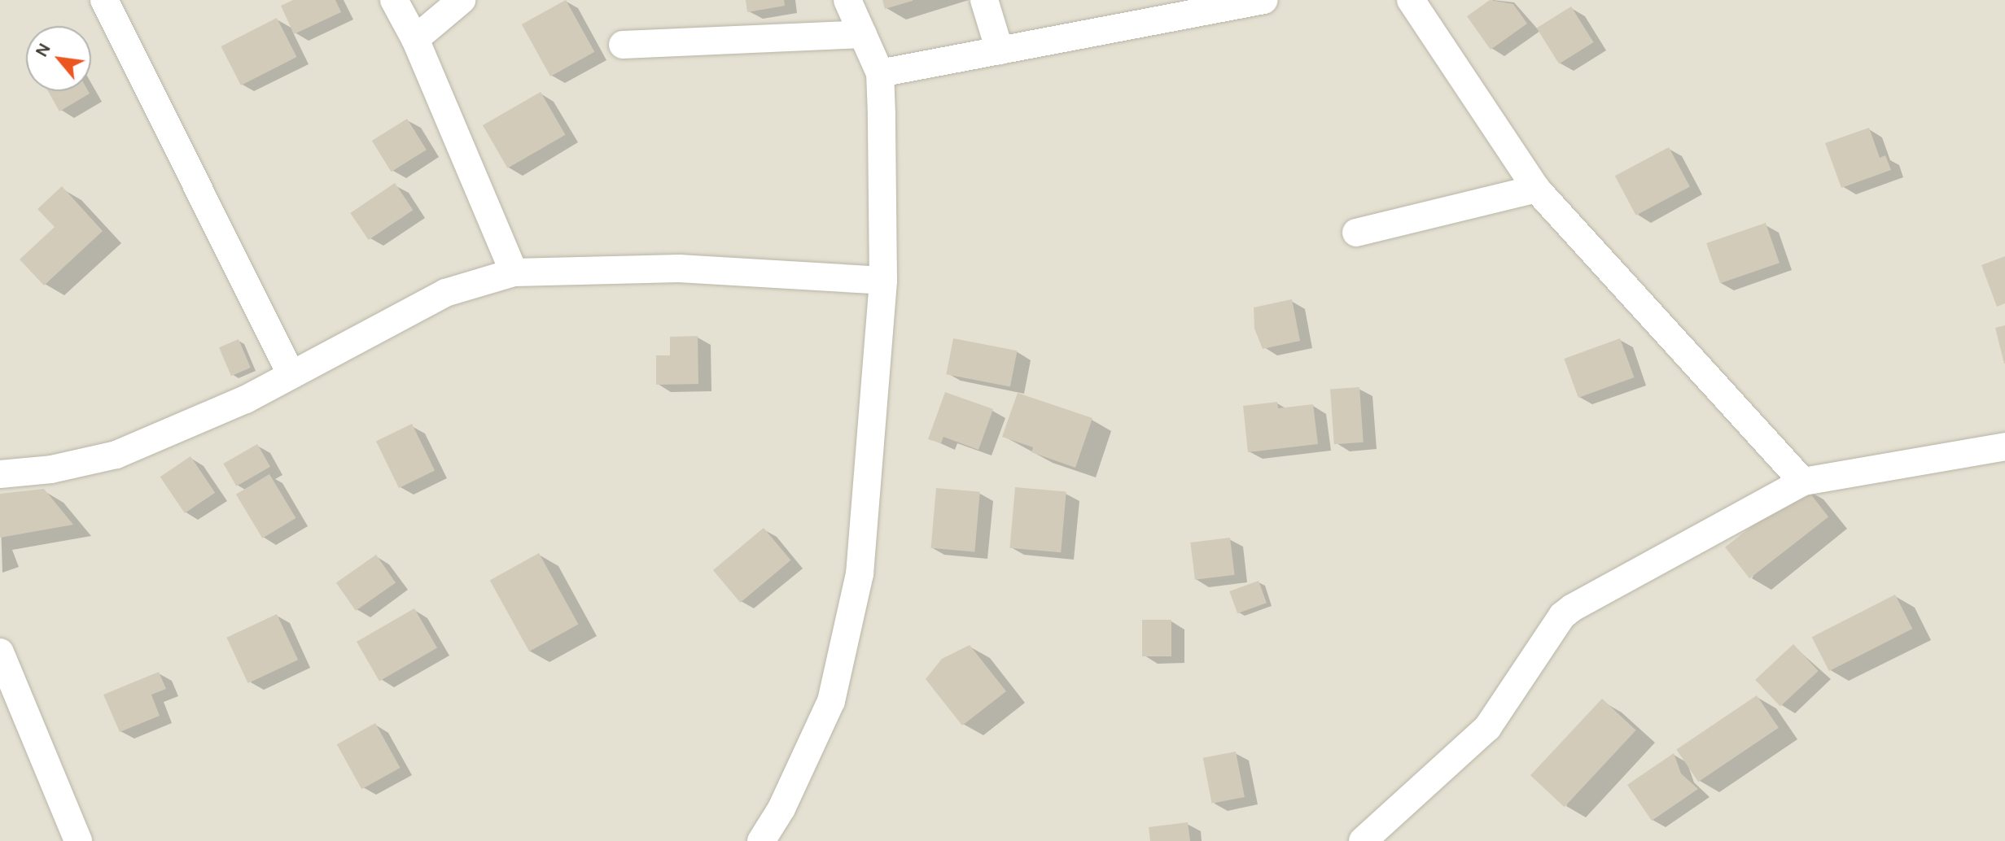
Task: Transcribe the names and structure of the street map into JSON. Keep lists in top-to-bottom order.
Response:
{
  "north": "top left"
}
